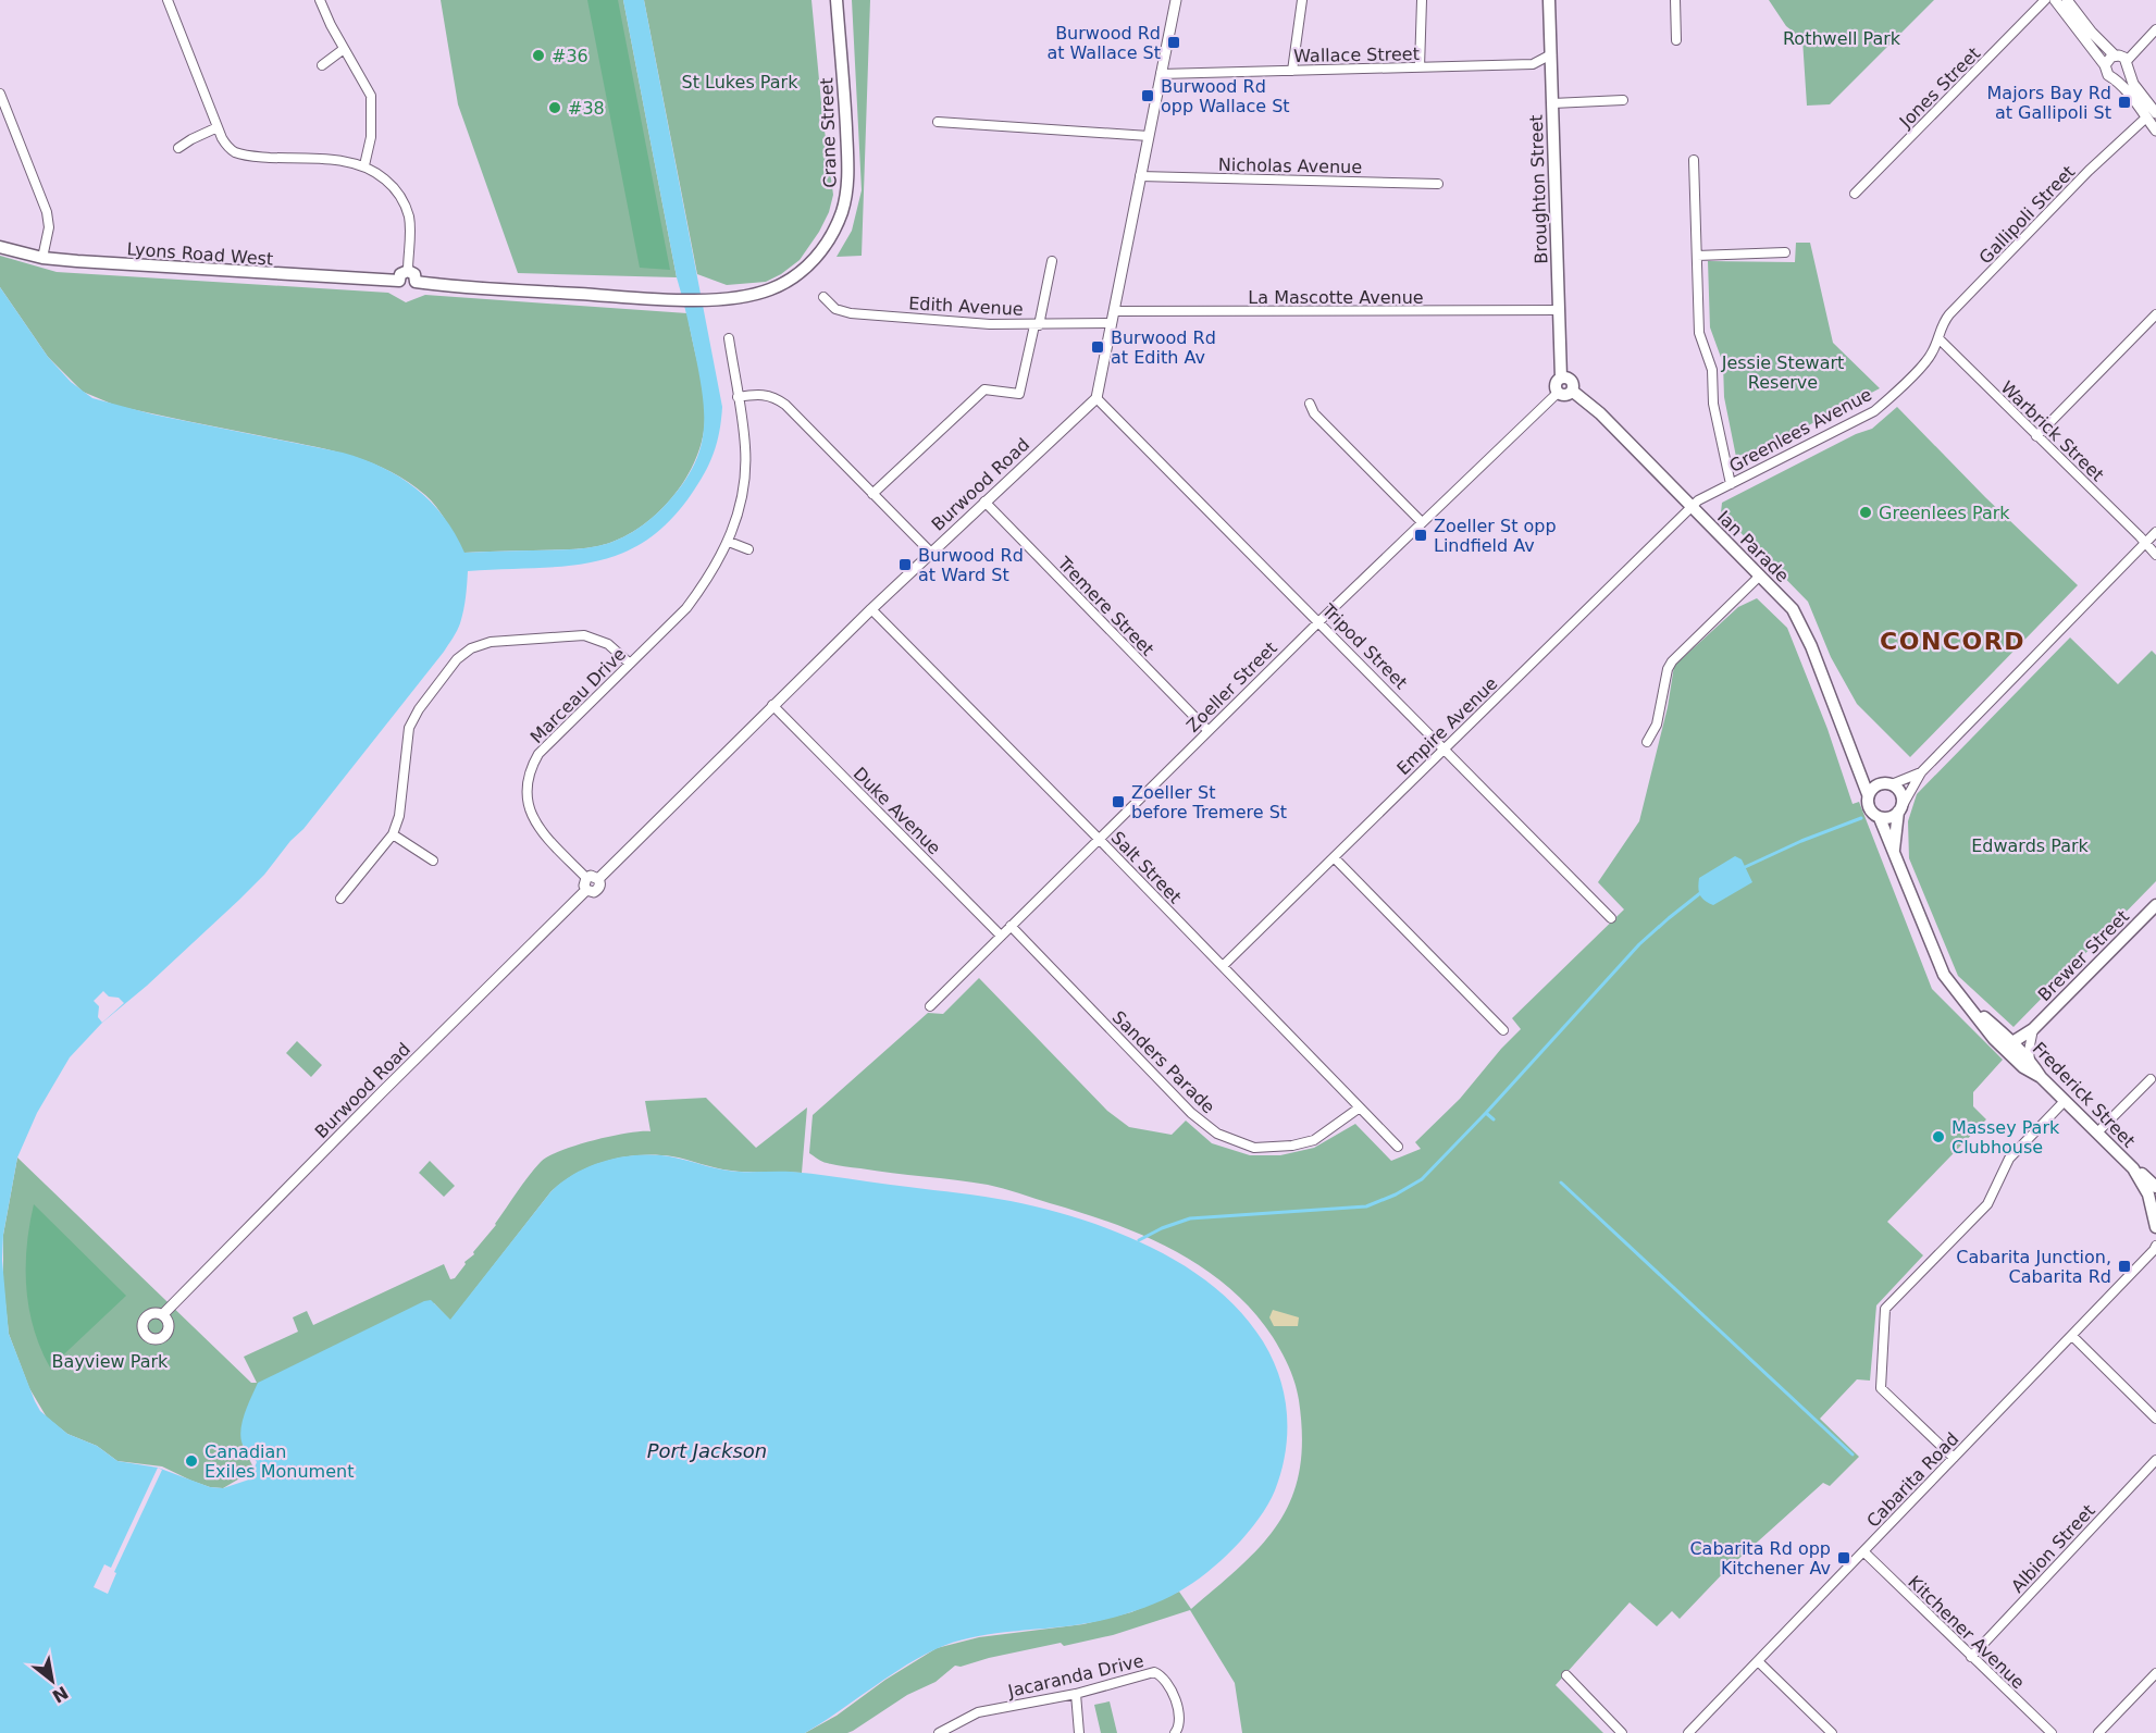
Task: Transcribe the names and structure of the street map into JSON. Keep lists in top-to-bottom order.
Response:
{
  "streets": {
    "main road": [
      "Crane Street",
      "Broughton Street",
      "Lyons Road West",
      "Ian Parade",
      "Brewer Street",
      "Frederick Street"
    ],
    "street": [
      "Wallace Street",
      "Jones Street",
      "Nicholas Avenue",
      "Gallipoli Street",
      "La Mascotte Avenue",
      "Edith Avenue",
      "Greenlees Avenue",
      "Warbrick Street",
      "Burwood Road",
      "Tremere Street",
      "Tripod Street",
      "Zoeller Street",
      "Marceau Drive",
      "Empire Avenue",
      "Duke Avenue",
      "Salt Street",
      "Sanders Parade",
      "Cabarita Road",
      "Albion Street",
      "Kitchener Avenue",
      "Jacaranda Drive"
    ]
  },
  "crossings": [
    ["Wallace Street", "Broughton Street"],
    ["Crane Street", "Lyons Road West"],
    ["Broughton Street", "La Mascotte Avenue"],
    ["Broughton Street", "Ian Parade"],
    ["Broughton Street", "Zoeller Street"],
    ["Gallipoli Street", "Greenlees Avenue"],
    ["Gallipoli Street", "Warbrick Street"],
    ["Greenlees Avenue", "Warbrick Street"],
    ["Greenlees Avenue", "Ian Parade"],
    ["Greenlees Avenue", "Empire Avenue"],
    ["Burwood Road", "Tremere Street"],
    ["Burwood Road", "Tripod Street"],
    ["Burwood Road", "Marceau Drive"],
    ["Burwood Road", "Duke Avenue"],
    ["Burwood Road", "Salt Street"],
    ["Ian Parade", "Zoeller Street"],
    ["Ian Parade", "Empire Avenue"],
    ["Tremere Street", "Zoeller Street"],
    ["Tripod Street", "Zoeller Street"],
    ["Tripod Street", "Empire Avenue"],
    ["Zoeller Street", "Duke Avenue"],
    ["Zoeller Street", "Salt Street"],
    ["Zoeller Street", "Sanders Parade"],
    ["Empire Avenue", "Salt Street"],
    ["Salt Street", "Sanders Parade"],
    ["Brewer Street", "Frederick Street"],
    ["Cabarita Road", "Kitchener Avenue"],
    ["Albion Street", "Kitchener Avenue"]
  ],
  "districts": ["CONCORD"],
  "water": ["Port Jackson"],
  "parks": [
    "Rothwell Park",
    "St Lukes Park",
    "Jessie Stewart Reserve",
    "Edwards Park",
    "Bayview Park"
  ],
  "places": {
    "transit": [
      "Burwood Rd at Wallace St",
      "Burwood Rd opp Wallace St",
      "Majors Bay Rd at Gallipoli St",
      "Burwood Rd at Edith Av",
      "Zoeller St opp Lindfield Av",
      "Burwood Rd at Ward St",
      "Zoeller St before Tremere St",
      "Cabarita Junction, Cabarita Rd",
      "Cabarita Rd opp Kitchener Av"
    ],
    "other": [
      "#36",
      "#38",
      "Greenlees Park",
      "Massey Park Clubhouse",
      "Canadian Exiles Monument"
    ]
  },
  "north": "bottom right"
}
